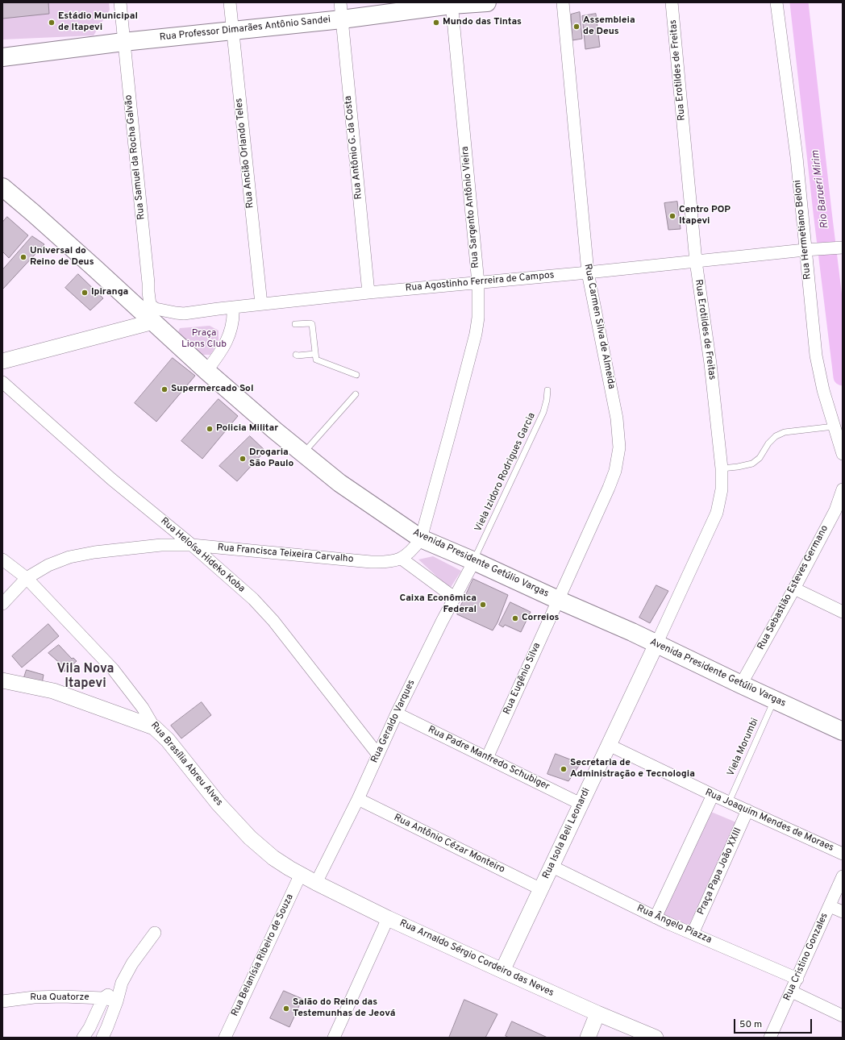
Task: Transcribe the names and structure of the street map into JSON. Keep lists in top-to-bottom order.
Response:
{
  "streets": {
    "highway": ["Rua Professor Dimarães Antônio Sandei", "Avenida Presidente Getúlio Vargas"],
    "street": [
      "Rua Erotildes de Freitas",
      "Rua Antônio G. da Costa",
      "Rua Ancião Orlando Teles",
      "Rua Samuel da Rocha Galvão",
      "Rua Sargento Antônio Vieira",
      "Rua Hermetiano Beloni",
      "Rua Agostinho Ferreira de Campos",
      "Rua Carmen Silva de Almeida",
      "Rua Francisca Teixeira Carvalho",
      "Rua Heloísa Hideko Koba",
      "Rua Sebastião Esteves Germano",
      "Rua Eugênio Silva",
      "Rua Geraldo Varques",
      "Rua Padre Manfredo Schubiger",
      "Rua Brasília Abreu Alves",
      "Rua Joaquim Mendes de Moraes",
      "Rua Isola Beli Leonardi",
      "Rua Antônio Cézar Monteiro",
      "Praça Papa João XXIII",
      "Rua Ângelo Piazza",
      "Rua Belanísia Ribeiro de Souza",
      "Rua Cristino Gonzales",
      "Rua Arnaldo Sérgio Cordeiro das Neves",
      "Rua Quatorze"
    ],
    "lane": ["Viela Izidoro Rodrigues Garcia", "Viela Morumbi"]
  },
  "crossings": [
    ["Rua Professor Dimarães Antônio Sandei", "Rua Antônio G. da Costa"],
    ["Rua Professor Dimarães Antônio Sandei", "Rua Ancião Orlando Teles"],
    ["Rua Professor Dimarães Antônio Sandei", "Rua Samuel da Rocha Galvão"],
    ["Rua Professor Dimarães Antônio Sandei", "Rua Sargento Antônio Vieira"],
    ["Rua Erotildes de Freitas", "Rua Agostinho Ferreira de Campos"],
    ["Rua Erotildes de Freitas", "Avenida Presidente Getúlio Vargas"],
    ["Rua Erotildes de Freitas", "Rua Isola Beli Leonardi"],
    ["Rua Antônio G. da Costa", "Rua Agostinho Ferreira de Campos"],
    ["Rua Ancião Orlando Teles", "Rua Agostinho Ferreira de Campos"],
    ["Rua Samuel da Rocha Galvão", "Rua Agostinho Ferreira de Campos"],
    ["Rua Samuel da Rocha Galvão", "Avenida Presidente Getúlio Vargas"],
    ["Rua Sargento Antônio Vieira", "Rua Agostinho Ferreira de Campos"],
    ["Rua Sargento Antônio Vieira", "Rua Francisca Teixeira Carvalho"],
    ["Rua Sargento Antônio Vieira", "Avenida Presidente Getúlio Vargas"],
    ["Rua Hermetiano Beloni", "Rua Agostinho Ferreira de Campos"],
    ["Rua Agostinho Ferreira de Campos", "Rua Carmen Silva de Almeida"],
    ["Rua Agostinho Ferreira de Campos", "Avenida Presidente Getúlio Vargas"],
    ["Rua Carmen Silva de Almeida", "Avenida Presidente Getúlio Vargas"],
    ["Rua Carmen Silva de Almeida", "Rua Eugênio Silva"],
    ["Viela Izidoro Rodrigues Garcia", "Avenida Presidente Getúlio Vargas"],
    ["Viela Izidoro Rodrigues Garcia", "Rua Geraldo Varques"],
    ["Rua Francisca Teixeira Carvalho", "Rua Heloísa Hideko Koba"],
    ["Rua Francisca Teixeira Carvalho", "Avenida Presidente Getúlio Vargas"],
    ["Rua Francisca Teixeira Carvalho", "Rua Brasília Abreu Alves"],
    ["Rua Heloísa Hideko Koba", "Rua Geraldo Varques"],
    ["Avenida Presidente Getúlio Vargas", "Rua Sebastião Esteves Germano"],
    ["Avenida Presidente Getúlio Vargas", "Rua Eugênio Silva"],
    ["Avenida Presidente Getúlio Vargas", "Rua Geraldo Varques"],
    ["Avenida Presidente Getúlio Vargas", "Viela Morumbi"],
    ["Avenida Presidente Getúlio Vargas", "Rua Isola Beli Leonardi"],
    ["Rua Eugênio Silva", "Rua Padre Manfredo Schubiger"],
    ["Rua Geraldo Varques", "Rua Padre Manfredo Schubiger"],
    ["Rua Geraldo Varques", "Rua Antônio Cézar Monteiro"],
    ["Rua Geraldo Varques", "Rua Arnaldo Sérgio Cordeiro das Neves"],
    ["Viela Morumbi", "Rua Joaquim Mendes de Moraes"],
    ["Rua Padre Manfredo Schubiger", "Rua Isola Beli Leonardi"],
    ["Rua Brasília Abreu Alves", "Rua Belanísia Ribeiro de Souza"],
    ["Rua Brasília Abreu Alves", "Rua Arnaldo Sérgio Cordeiro das Neves"],
    ["Rua Joaquim Mendes de Moraes", "Rua Isola Beli Leonardi"],
    ["Rua Joaquim Mendes de Moraes", "Praça Papa João XXIII"],
    ["Rua Isola Beli Leonardi", "Rua Antônio Cézar Monteiro"],
    ["Rua Isola Beli Leonardi", "Rua Ângelo Piazza"],
    ["Rua Isola Beli Leonardi", "Rua Arnaldo Sérgio Cordeiro das Neves"],
    ["Praça Papa João XXIII", "Rua Ângelo Piazza"],
    ["Rua Ângelo Piazza", "Rua Cristino Gonzales"],
    ["Rua Belanísia Ribeiro de Souza", "Rua Arnaldo Sérgio Cordeiro das Neves"]
  ],
  "districts": ["Vila Nova Itapevi"],
  "water": ["Rio Barueri Mirim"],
  "parks": ["Praça Lions Club"],
  "places": [
    "Estádio Municipal de Itapevi",
    "Mundo das Tintas",
    "Assembleia de Deus",
    "Centro POP Itapevi",
    "Universal do Reino de Deus",
    "Ipiranga",
    "Supermercado Sol",
    "Policia Militar",
    "Drogaria São Paulo",
    "Caixa Econômica Federal",
    "Correios",
    "Secretaria de Administração e Tecnologia",
    "Salão do Reino das Testemunhas de Jeová"
  ],
  "scale_bar": "50 m"
}
